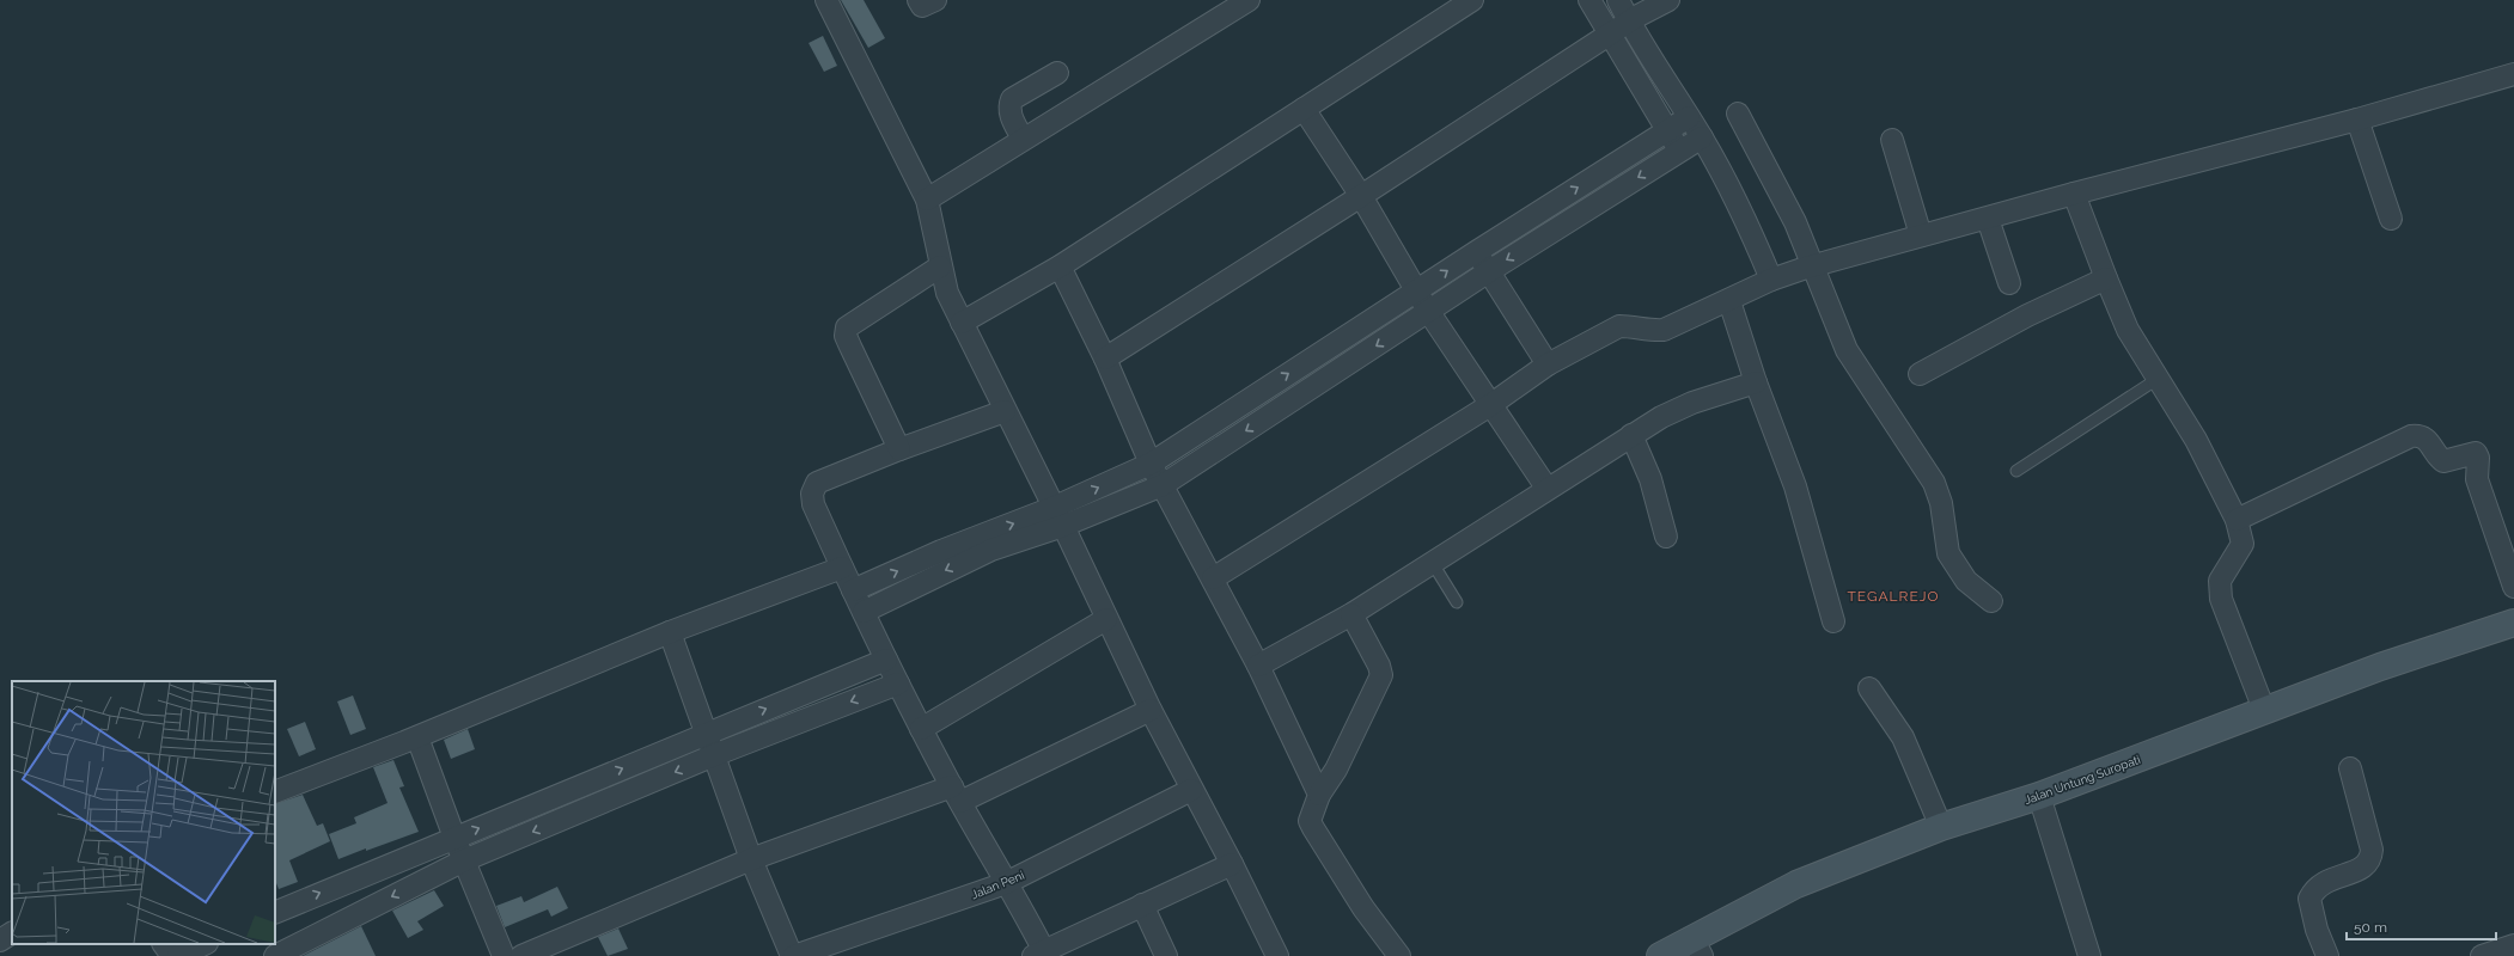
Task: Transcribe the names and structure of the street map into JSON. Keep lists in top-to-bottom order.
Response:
{
  "streets": {
    "street": ["Jalan Untung Suropati", "Jalan Peni"]
  },
  "districts": ["TEGALREJO"],
  "scale_bar": "50 m"
}
